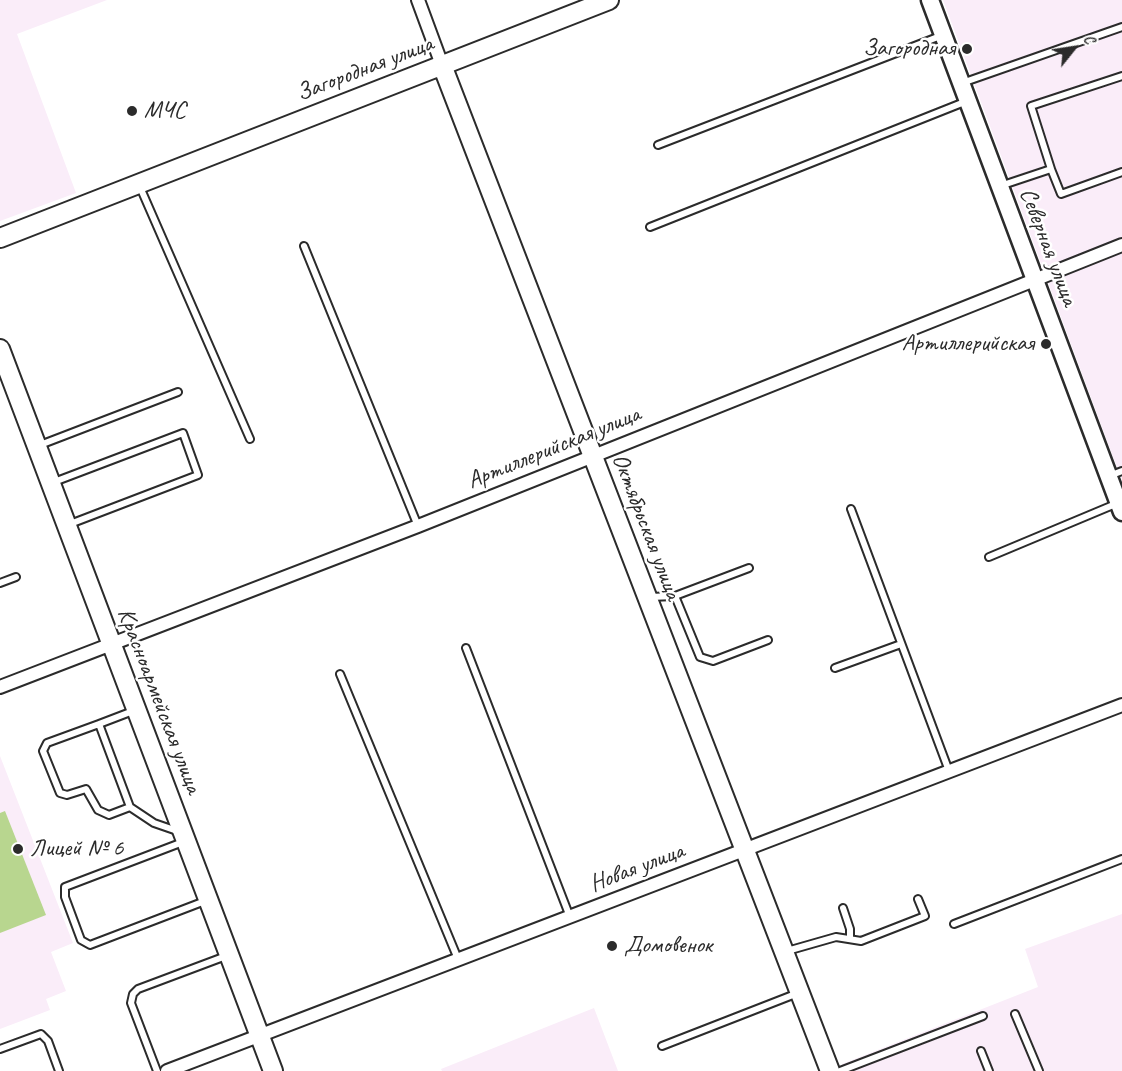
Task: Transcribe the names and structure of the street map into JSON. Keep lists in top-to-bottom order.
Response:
{
  "streets": {
    "main road": ["Загородная улица", "Октябрьская улица", "Красноармейская улица"],
    "street": ["Северная улица", "Артиллерийская улица", "Новая улица"]
  },
  "crossings": [
    ["Загородная улица", "Октябрьская улица"],
    ["Северная улица", "Артиллерийская улица"],
    ["Артиллерийская улица", "Октябрьская улица"],
    ["Артиллерийская улица", "Красноармейская улица"],
    ["Октябрьская улица", "Новая улица"],
    ["Красноармейская улица", "Новая улица"]
  ],
  "places": [
    "Загородная",
    "МЧС",
    "Артиллерийская",
    "Лицей № 6",
    "Домовенок"
  ],
  "north": "top right"
}
